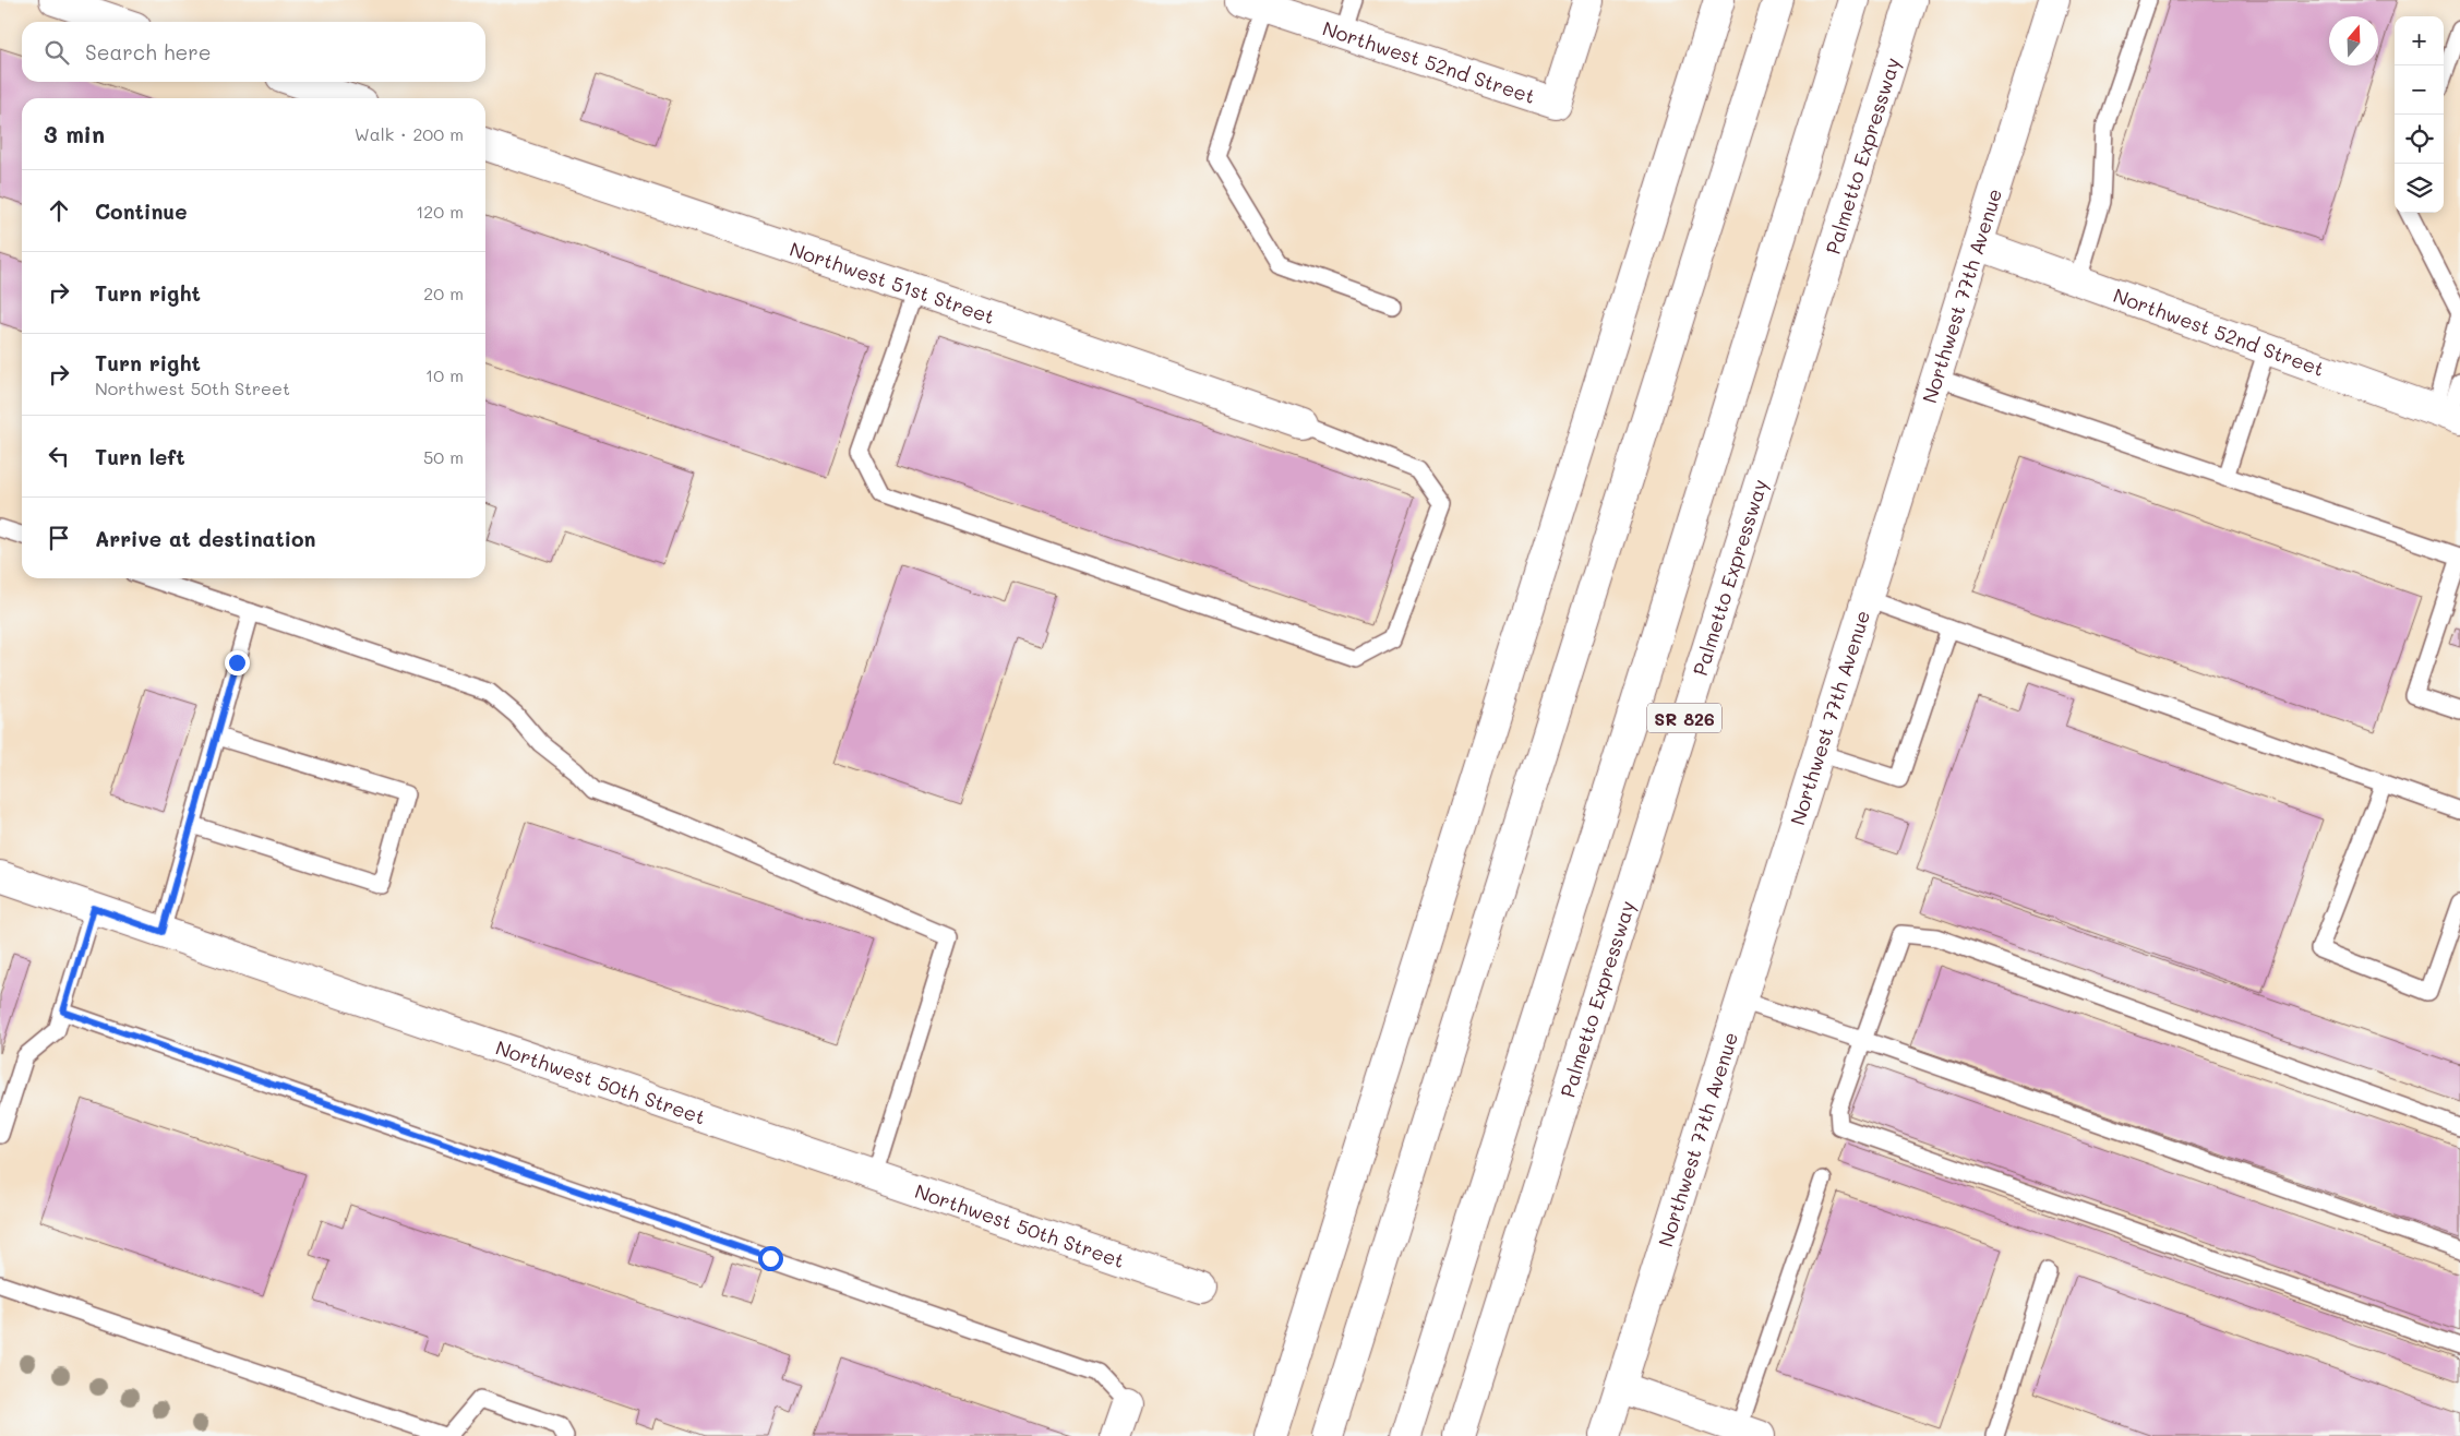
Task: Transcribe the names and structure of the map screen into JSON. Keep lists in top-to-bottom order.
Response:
{
  "streets": {
    "main road": [
      "Northwest 52nd Street",
      "Palmetto Expressway",
      "Northwest 51st Street",
      "Northwest 77th Avenue",
      "SR 826",
      "Northwest 50th Street"
    ]
  },
  "crossings": [
    ["Northwest 52nd Street", "Northwest 77th Avenue"]
  ],
  "north": "top",
  "page": {
    "map_buttons": ["+", "−"],
    "search": "Search here",
    "heading": ["3 min", "Walk · 200 m"],
    "list": [
      ["Continue", "120 m"],
      ["Turn right", "20 m"],
      ["Turn right", "Northwest 50th Street", "10 m"],
      ["Turn left", "50 m"],
      "Arrive at destination"
    ]
  }
}
